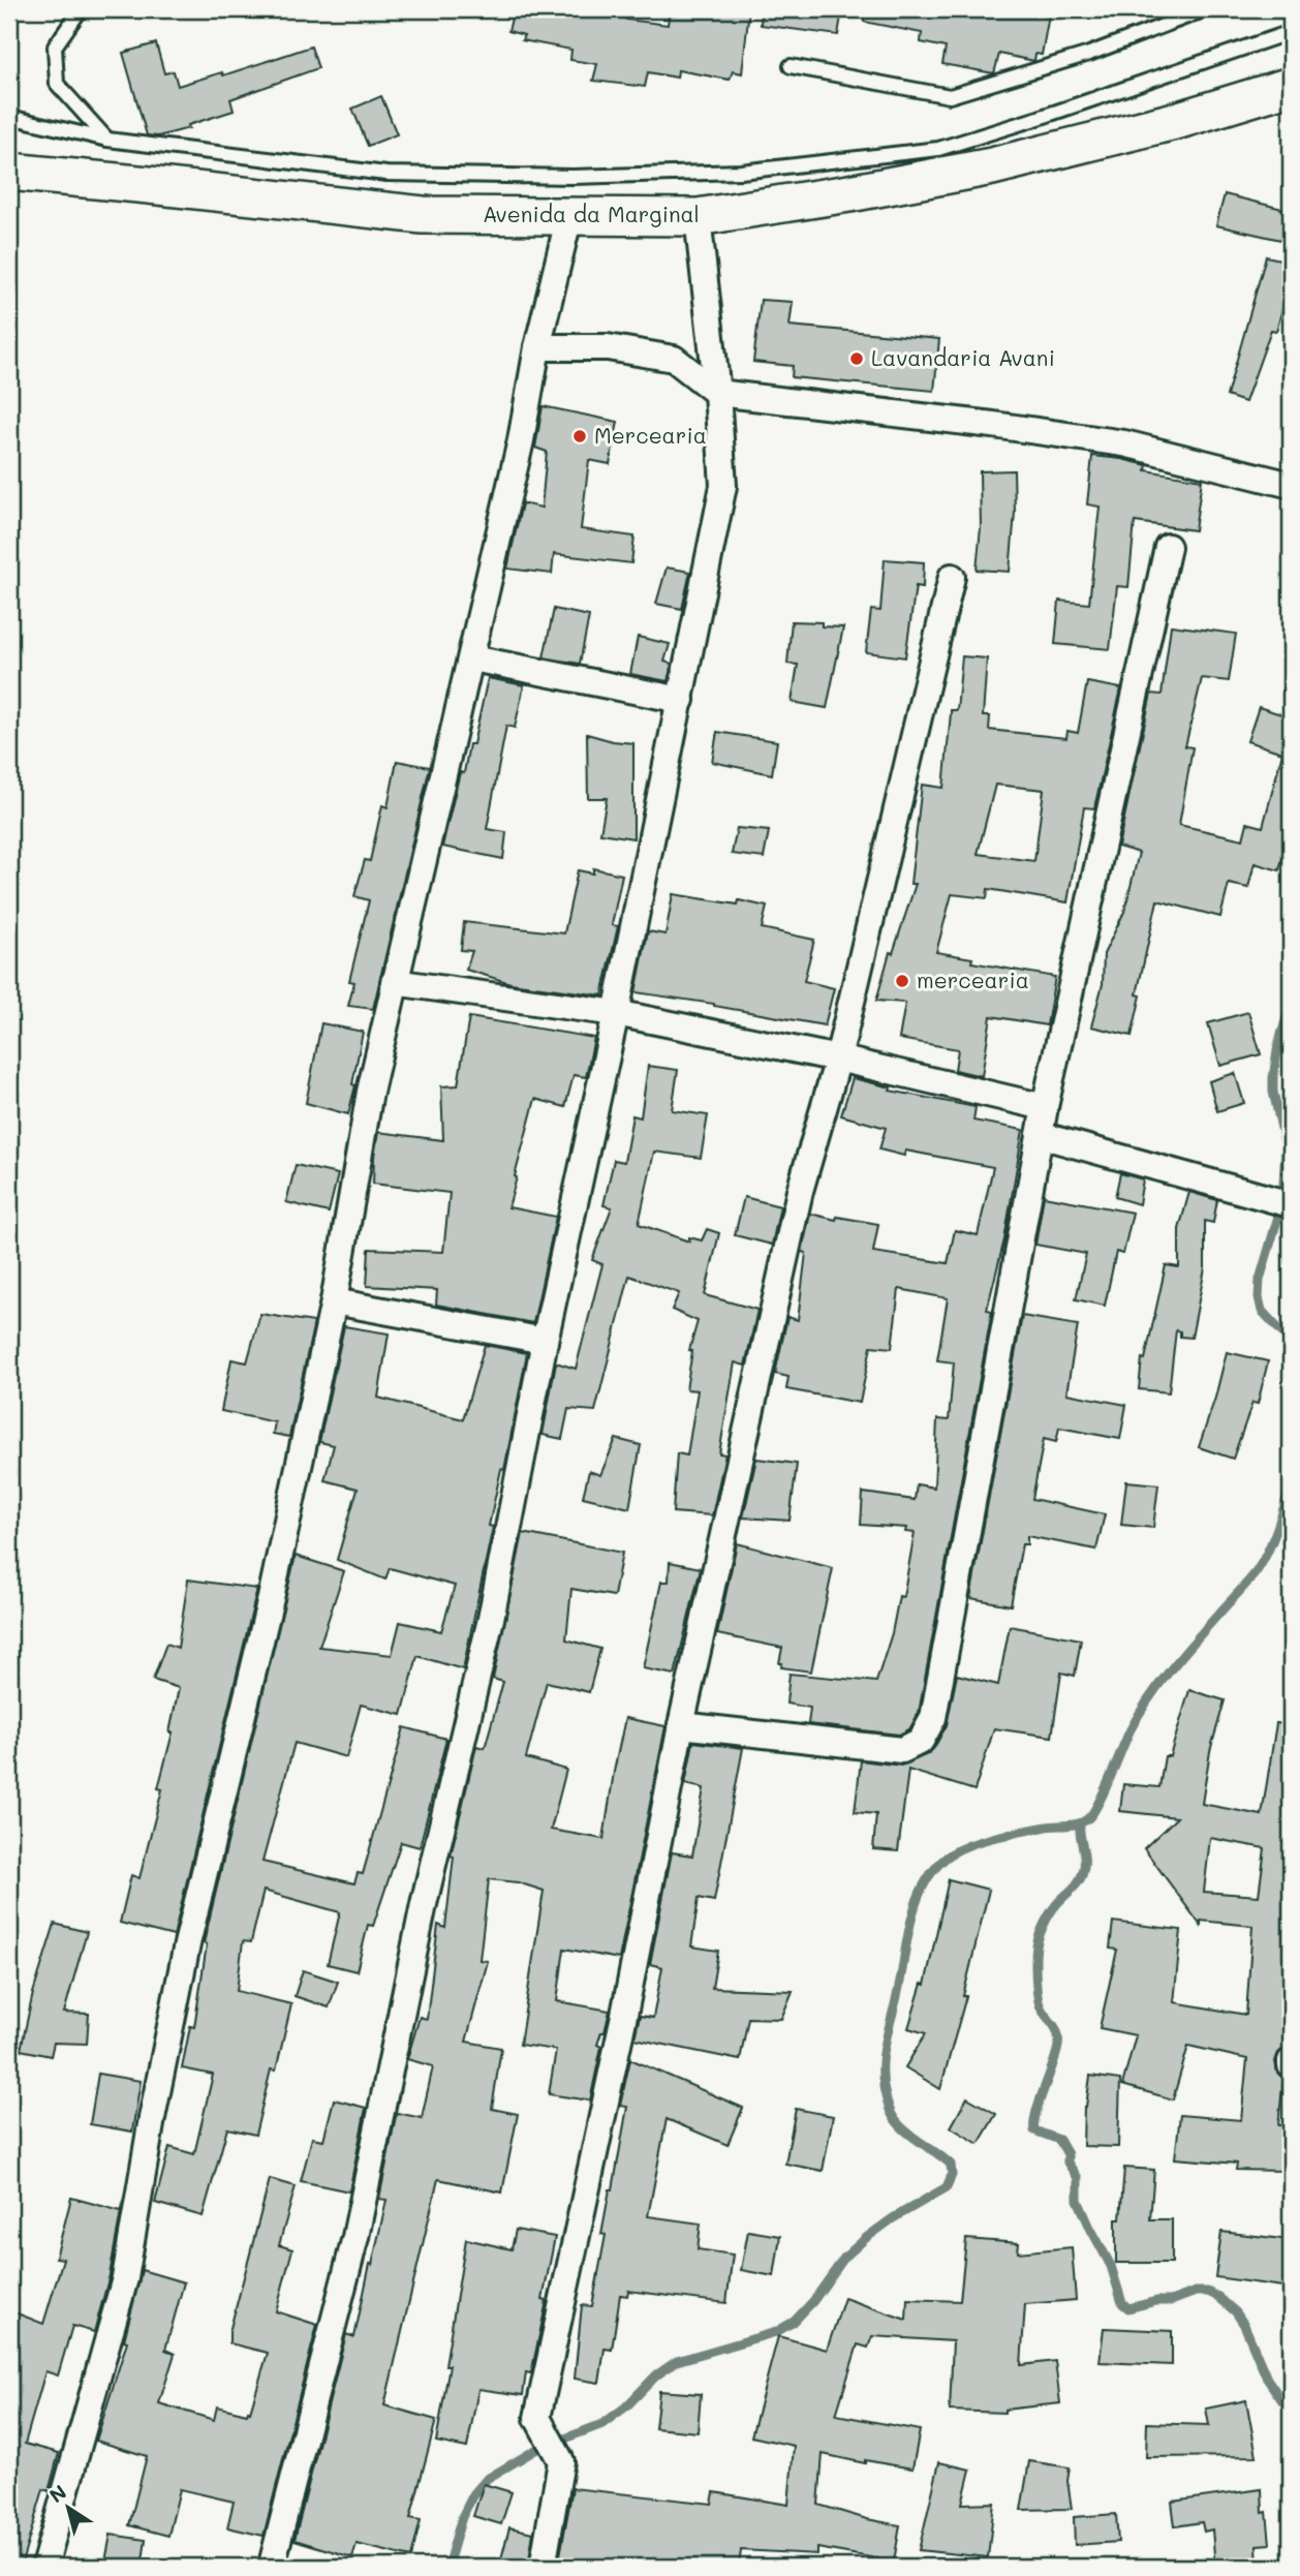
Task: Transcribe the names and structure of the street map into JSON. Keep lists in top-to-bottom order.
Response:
{
  "streets": {
    "main road": ["Avenida da Marginal"]
  },
  "places": ["Lavandaria Avani", "Mercearia", "mercearia"],
  "north": "top left"
}
